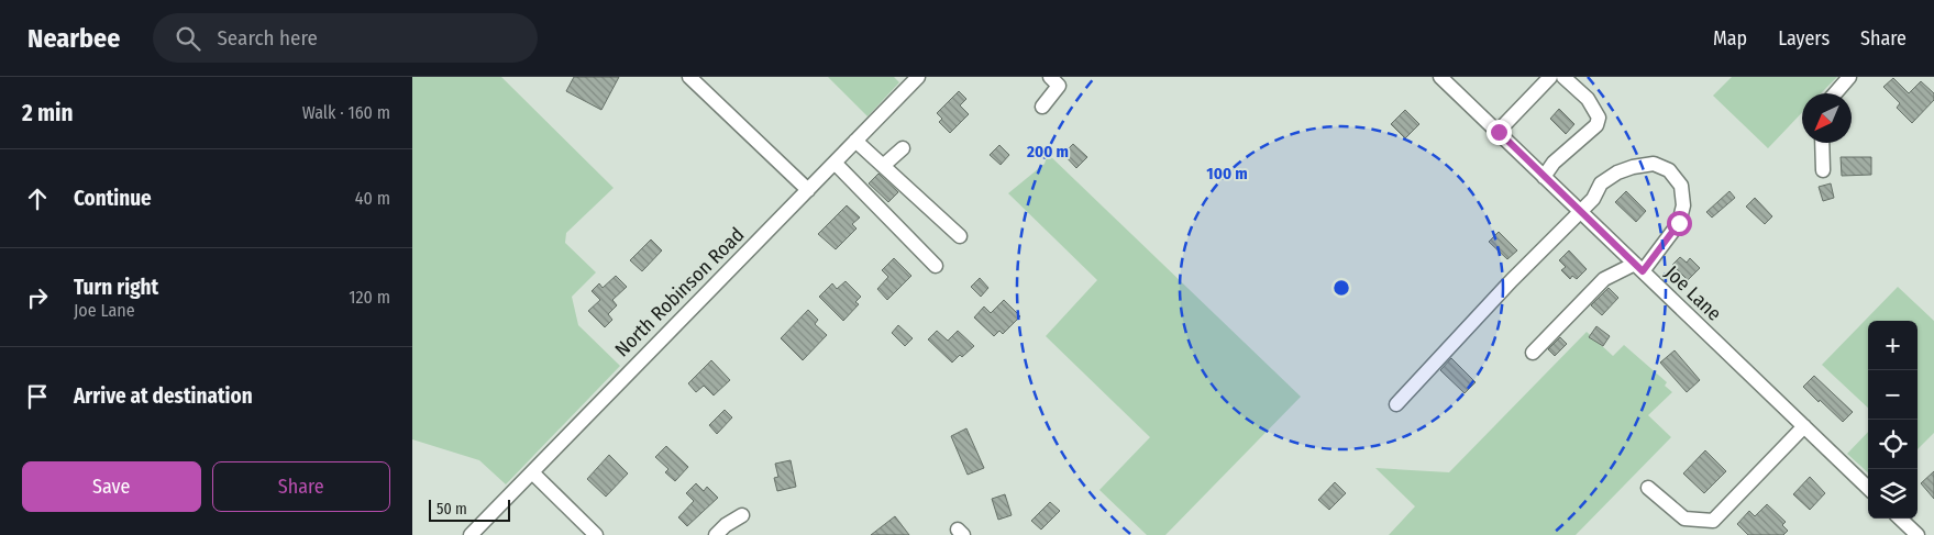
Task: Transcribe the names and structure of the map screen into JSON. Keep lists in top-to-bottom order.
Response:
{
  "streets": {
    "street": ["North Robinson Road", "Joe Lane"]
  },
  "scale_bar": "50 m",
  "north": "bottom left",
  "page": {
    "header": "Nearbee",
    "search": "Search here",
    "nav": ["Map", "Layers", "Share"],
    "heading": ["2 min", "Walk · 160 m"],
    "list": [
      ["Continue", "40 m"],
      ["Turn right", "Joe Lane", "120 m"],
      "Arrive at destination"
    ],
    "map_buttons": ["+", "−"],
    "buttons": ["Save", "Share"],
    "scale": "50 m"
  },
  "rings": ["200 m", "100 m"]
}
